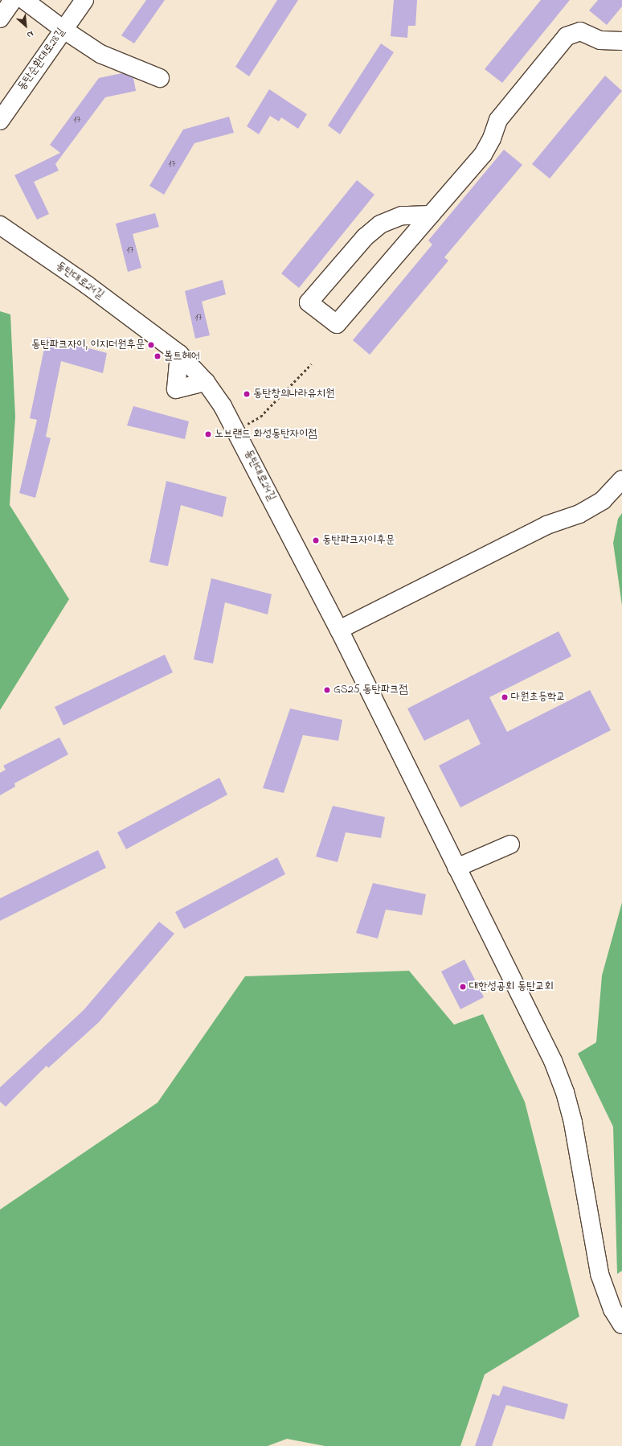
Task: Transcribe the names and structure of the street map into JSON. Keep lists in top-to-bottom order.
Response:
{
  "streets": {
    "street": ["동탄순환대로28길", "동탄대로24길"]
  },
  "places": [
    "동탄파크자이, 이지더원후문",
    "볼트헤어",
    "동탄창의나라유치원",
    "노브랜드 화성동탄자이점",
    "동탄파크자이후문",
    "GS25 동탄파크점",
    "다원초등학교",
    "대한성공회 동탄교회"
  ],
  "house_numbers": [
    "17",
    "17",
    "17",
    "17"
  ],
  "north": "bottom right"
}
